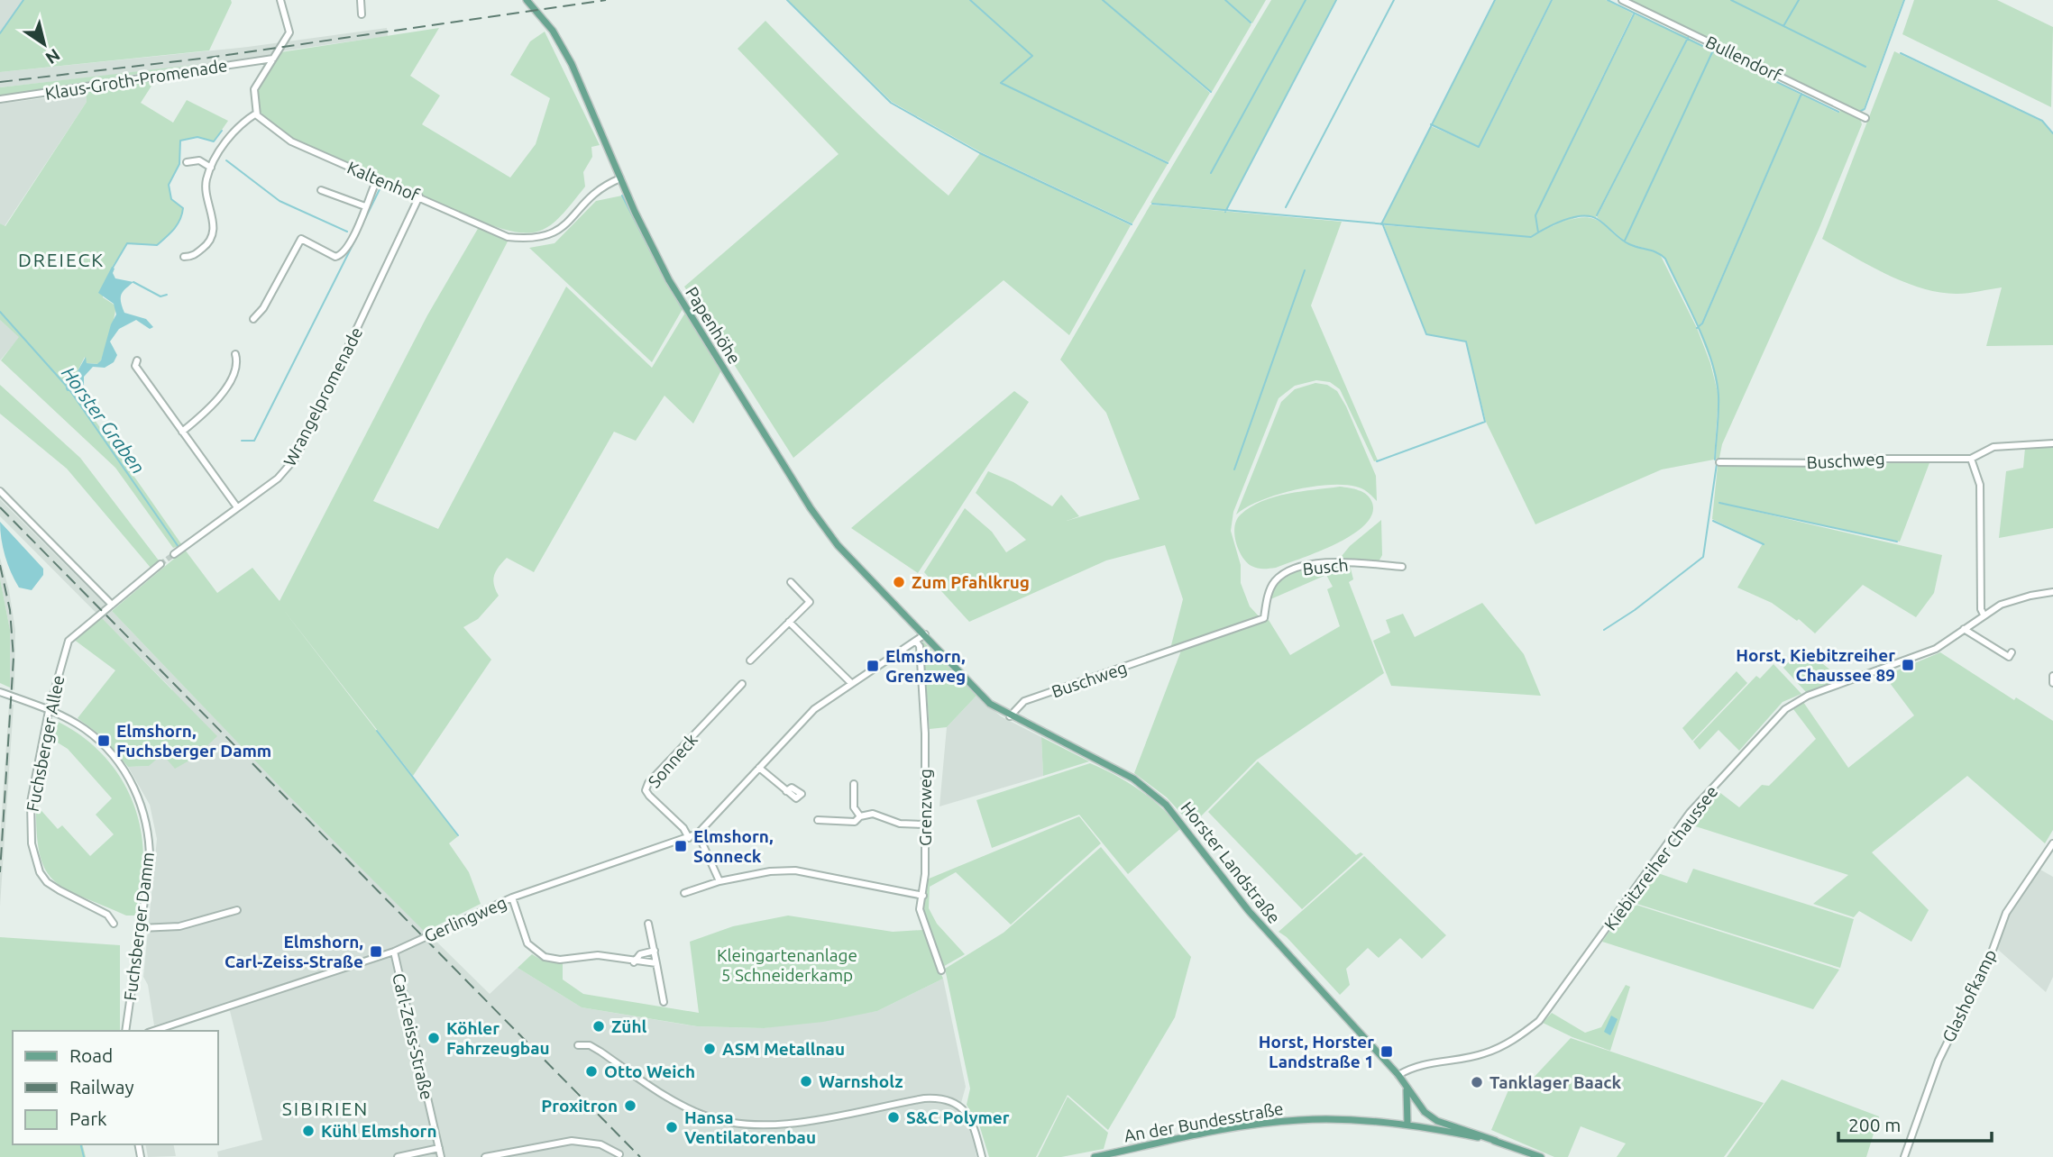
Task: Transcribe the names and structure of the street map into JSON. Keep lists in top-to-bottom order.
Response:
{
  "streets": {
    "main road": ["Papenhöhe", "Horster Landstraße", "An der Bundesstraße"],
    "street": [
      "Bullendorf",
      "Klaus-Groth-Promenade",
      "Kaltenhof",
      "Wrangelpromenade",
      "Buschweg",
      "Busch",
      "Fuchsberger Allee",
      "Sonneck",
      "Grenzweg",
      "Kiebitzreiher Chaussee",
      "Gerlingweg",
      "Fuchsberger Damm",
      "Glashofkamp",
      "Carl-Zeiss-Straße"
    ]
  },
  "crossings": [
    ["Kaltenhof", "Papenhöhe"],
    ["Kaltenhof", "Wrangelpromenade"],
    ["Papenhöhe", "Horster Landstraße"],
    ["Papenhöhe", "Gerlingweg"],
    ["Buschweg", "Busch"],
    ["Buschweg", "Horster Landstraße"],
    ["Fuchsberger Allee", "Fuchsberger Damm"],
    ["Sonneck", "Gerlingweg"],
    ["Grenzweg", "Gerlingweg"],
    ["Kiebitzreiher Chaussee", "Horster Landstraße"],
    ["Horster Landstraße", "Gerlingweg"],
    ["Horster Landstraße", "An der Bundesstraße"],
    ["Gerlingweg", "Carl-Zeiss-Straße"]
  ],
  "districts": ["DREIECK", "SIBIRIEN"],
  "water": ["Horster Graben"],
  "parks": ["Kleingartenanlage 5 Schneiderkamp"],
  "places": {
    "other": [
      "Zum Pfahlkrug",
      "Zühl",
      "Köhler Fahrzeugbau",
      "ASM Metallnau",
      "Otto Weich",
      "Warnsholz",
      "Tanklager Baack",
      "Proxitron",
      "S&C Polymer",
      "Hansa Ventilatorenbau",
      "Kühl Elmshorn"
    ],
    "transit": [
      "Horst, Kiebitzreiher Chaussee 89",
      "Elmshorn, Grenzweg",
      "Elmshorn, Fuchsberger Damm",
      "Elmshorn, Sonneck",
      "Elmshorn, Carl-Zeiss-Straße",
      "Horst, Horster Landstraße 1"
    ]
  },
  "legend": ["Road", "Railway", "Park"],
  "scale_bar": "200 m",
  "north": "bottom right"
}
